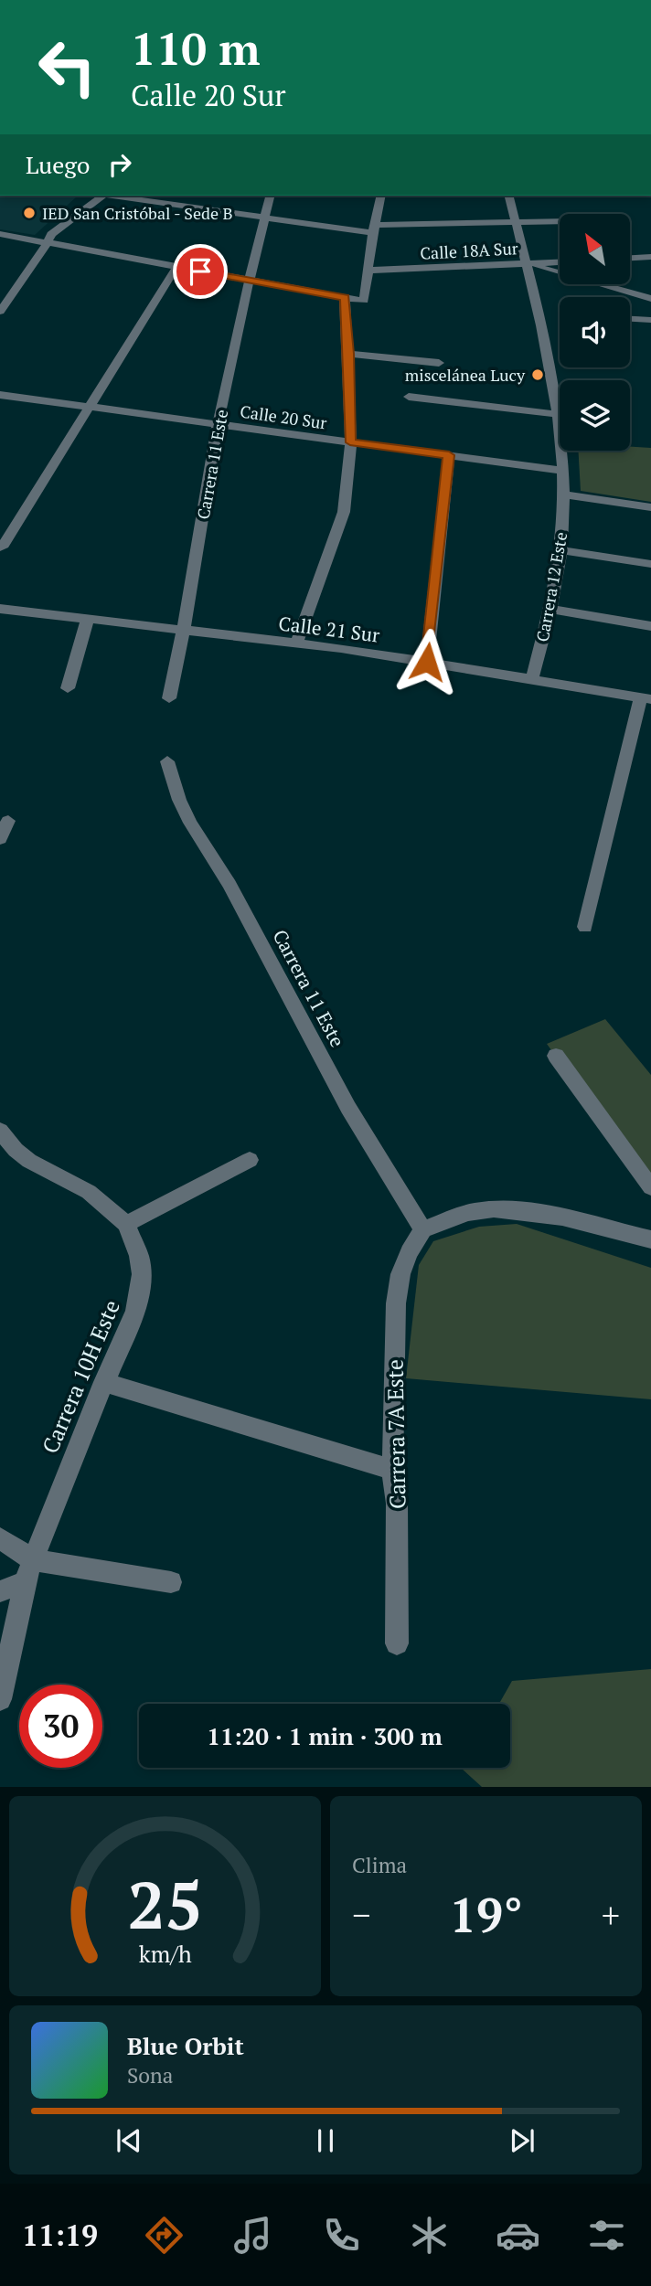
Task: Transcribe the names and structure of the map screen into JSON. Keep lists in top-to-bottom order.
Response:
{
  "streets": {
    "street": [
      "Calle 18A Sur",
      "Calle 20 Sur",
      "Carrera 11 Este",
      "Carrera 12 Este",
      "Calle 21 Sur",
      "Carrera 10H Este",
      "Carrera 7A Este"
    ]
  },
  "crossings": [
    ["Calle 18A Sur", "Carrera 12 Este"],
    ["Calle 20 Sur", "Carrera 11 Este"],
    ["Calle 20 Sur", "Carrera 12 Este"],
    ["Carrera 11 Este", "Calle 21 Sur"],
    ["Carrera 11 Este", "Carrera 7A Este"],
    ["Carrera 12 Este", "Calle 21 Sur"]
  ],
  "places": ["IED San Cristóbal - Sede B", "miscelánea Lucy"],
  "north": "top left",
  "page": {
    "turn": ["110 m", "Calle 20 Sur"],
    "then": "Luego",
    "limit": "30",
    "trip": "11:20 · 1 min · 300 m",
    "tile": "Clima",
    "heat": ["−", "19°", "+"],
    "song": ["Blue Orbit", "Sona"],
    "tabs": "11:19",
    "gauge": ["25", "km/h"]
  }
}
